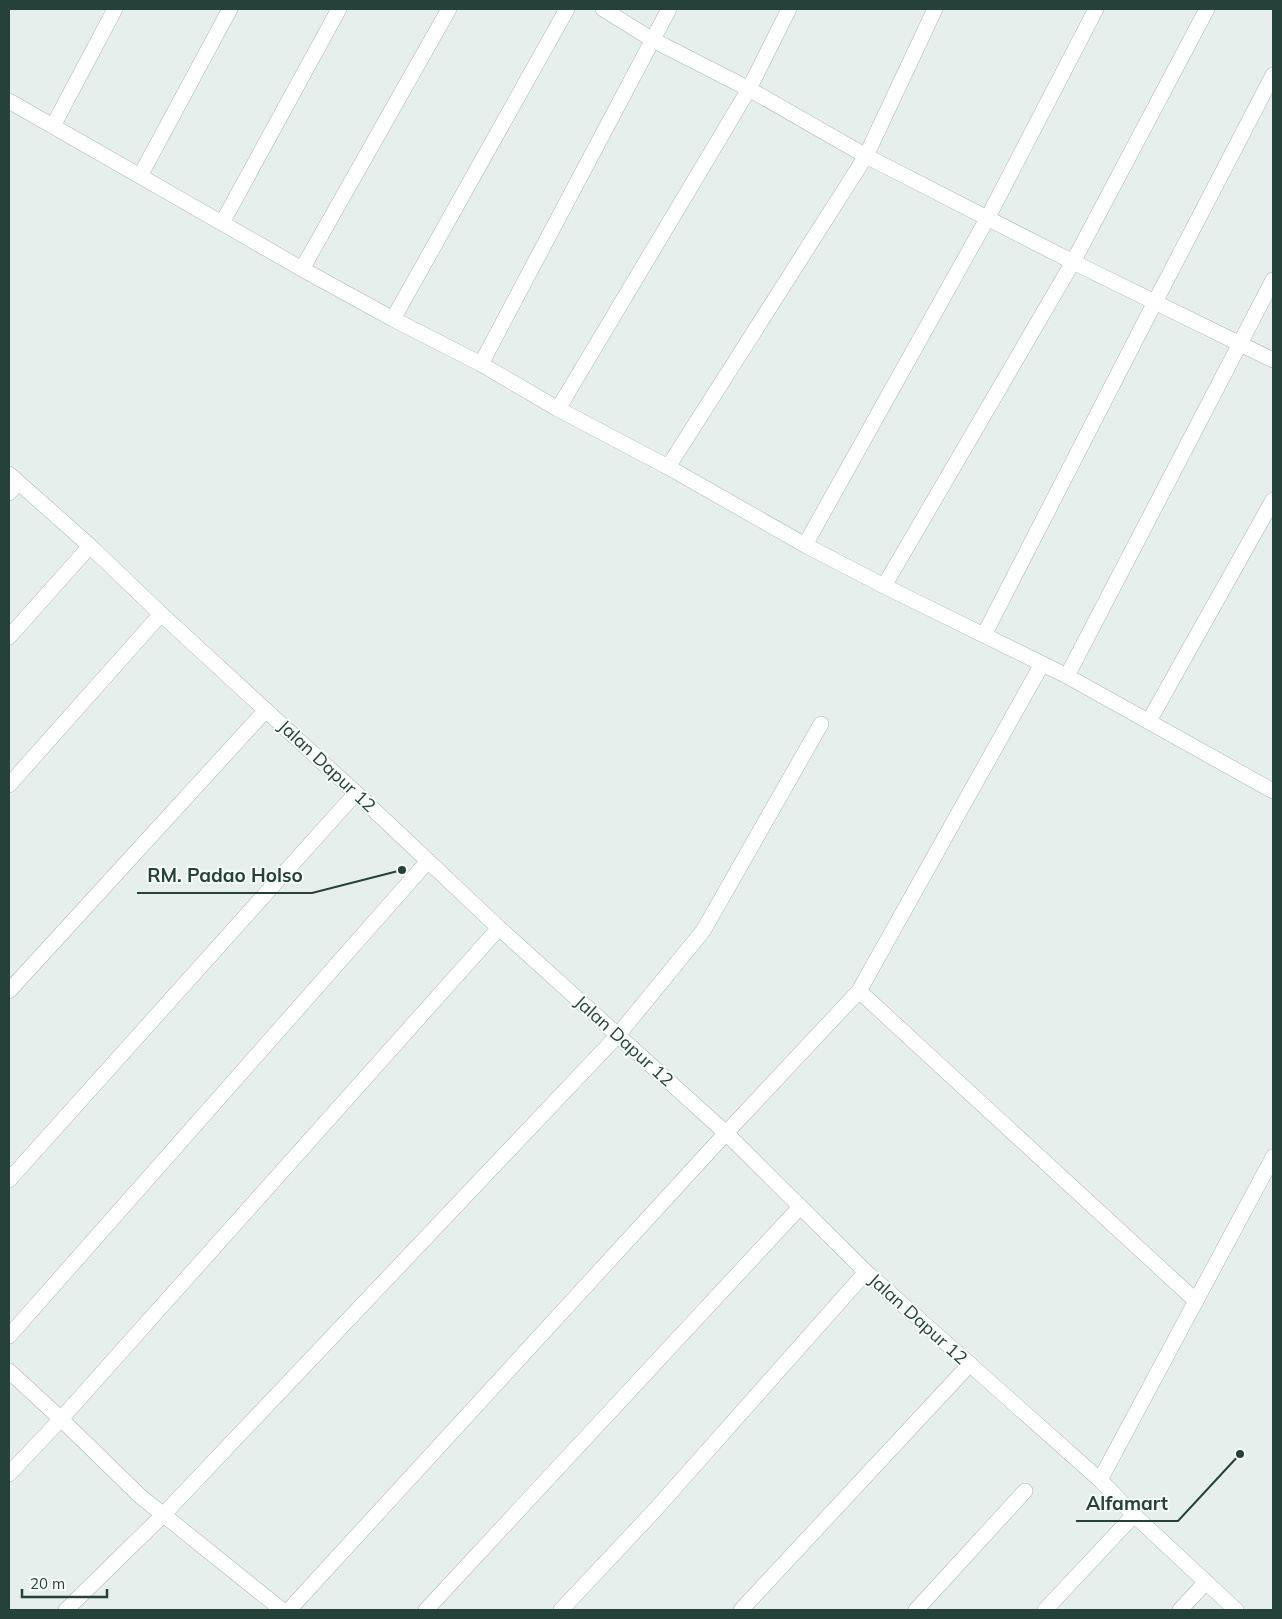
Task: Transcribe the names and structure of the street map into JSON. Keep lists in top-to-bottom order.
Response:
{
  "streets": {
    "street": ["Jalan Dapur 12"]
  },
  "places": ["RM. Padao Holso", "Alfamart"],
  "scale_bar": "20 m"
}
